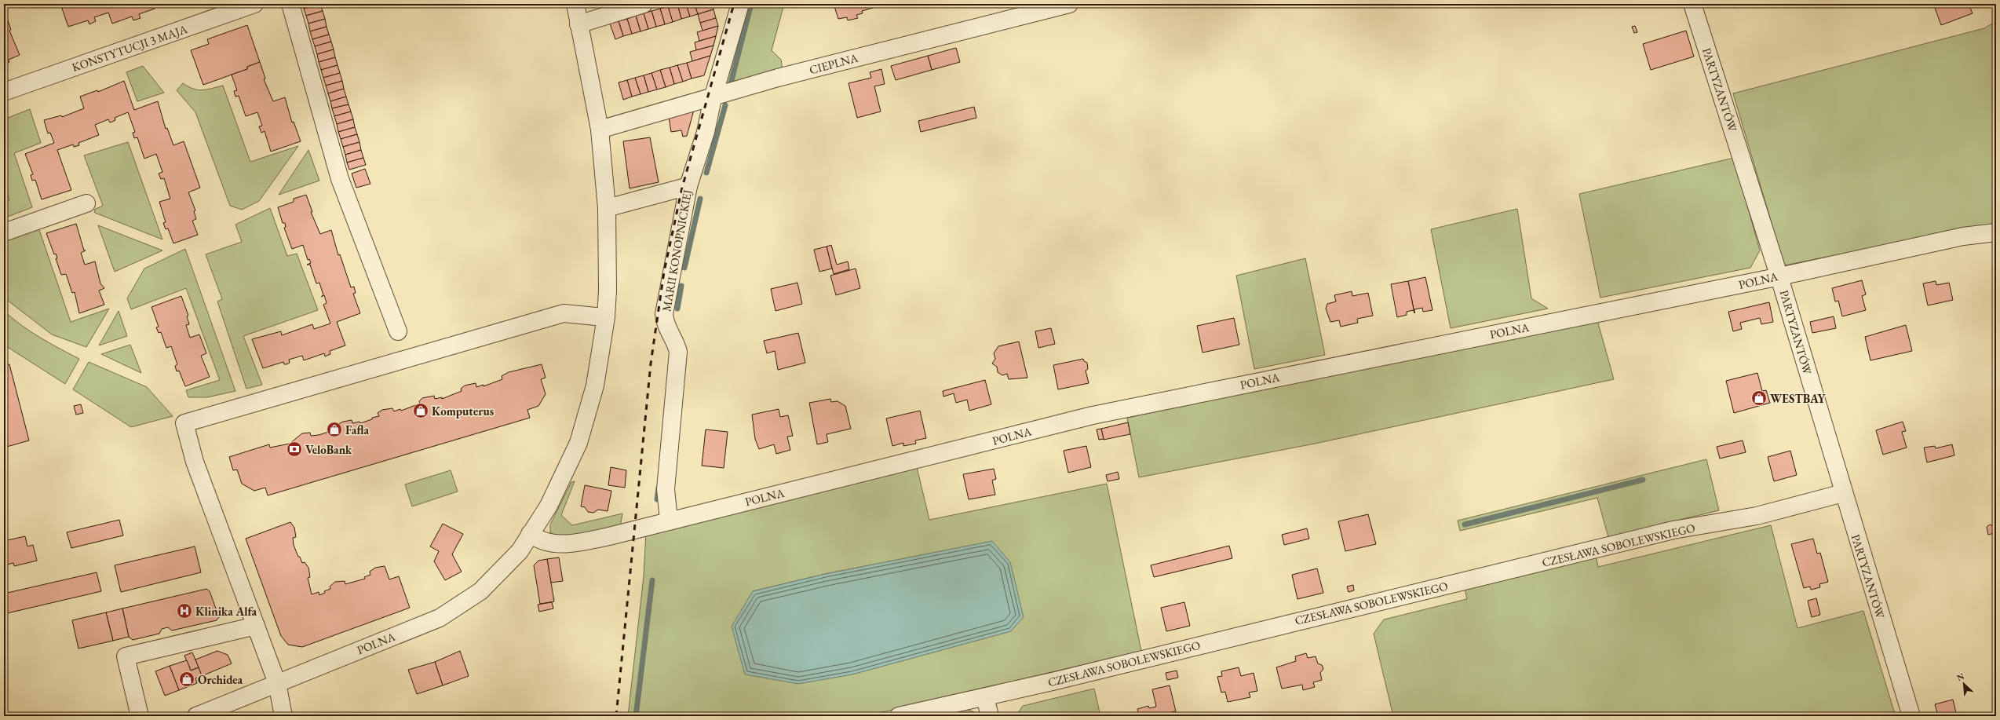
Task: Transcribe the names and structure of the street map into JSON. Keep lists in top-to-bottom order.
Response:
{
  "streets": {
    "street": [
      "KONSTYTUCJI 3 MAJA",
      "CIEPLNA",
      "PARTYZANTÓW",
      "MARII KONOPNICKIEJ",
      "POLNA",
      "CZESŁAWA SOBOLEWSKIEGO"
    ]
  },
  "crossings": [
    ["CIEPLNA", "MARII KONOPNICKIEJ"],
    ["CIEPLNA", "POLNA"],
    ["PARTYZANTÓW", "POLNA"],
    ["PARTYZANTÓW", "CZESŁAWA SOBOLEWSKIEGO"],
    ["MARII KONOPNICKIEJ", "POLNA"]
  ],
  "places": {
    "shop": [
      "WESTBAY",
      "Komputerus",
      "Fafla",
      "Orchidea"
    ],
    "bank": ["VeloBank"],
    "hospital": ["Klinika Alfa"]
  },
  "north": "top left"
}
